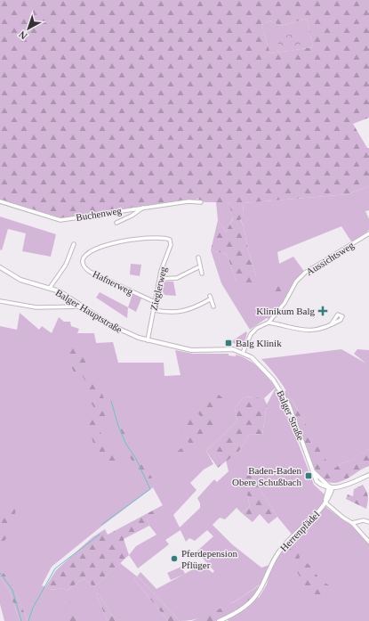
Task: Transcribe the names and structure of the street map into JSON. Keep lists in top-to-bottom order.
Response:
{
  "streets": {
    "street": [
      "Buchenweg",
      "Aussichtsweg",
      "Hafnerweg",
      "Zieglerweg",
      "Balger Hauptstraße",
      "Balger Straße",
      "Herrenpfädel"
    ]
  },
  "crossings": [
    ["Aussichtsweg", "Balger Hauptstraße"],
    ["Aussichtsweg", "Balger Straße"],
    ["Hafnerweg", "Zieglerweg"],
    ["Zieglerweg", "Balger Hauptstraße"],
    ["Balger Hauptstraße", "Balger Straße"],
    ["Balger Straße", "Herrenpfädel"]
  ],
  "places": {
    "health": ["Klinikum Balg"],
    "transit": ["Balg Klinik", "Baden-Baden Obere Schußbach"],
    "other": ["Pferdepension Pflüger"]
  },
  "north": "bottom left"
}
